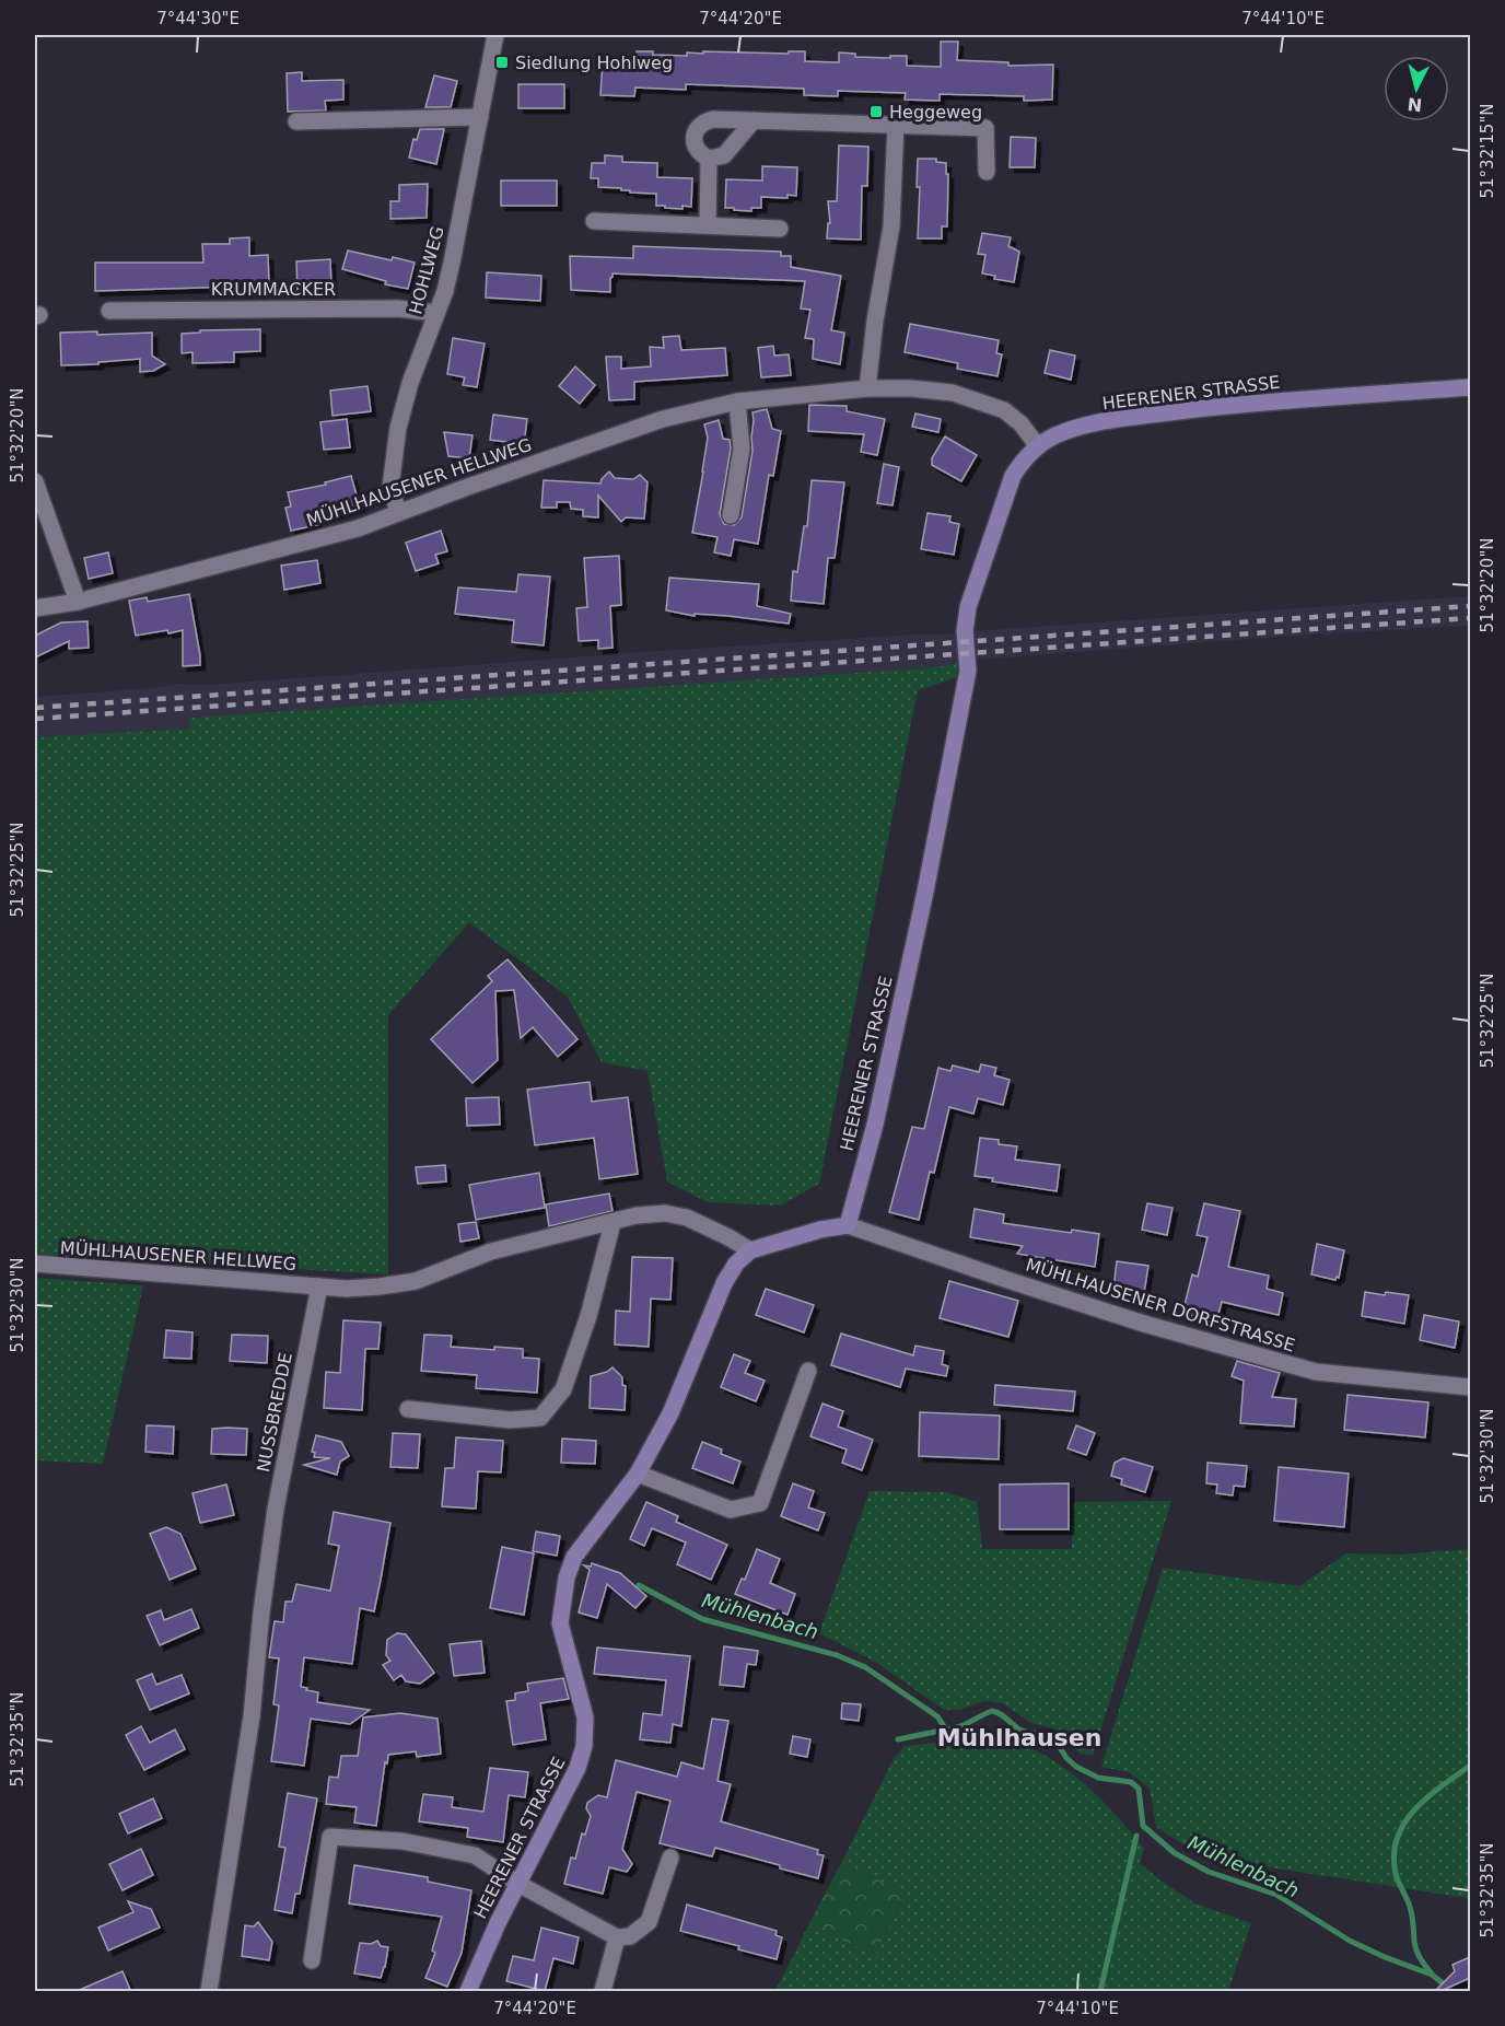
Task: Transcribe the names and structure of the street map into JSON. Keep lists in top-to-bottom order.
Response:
{
  "streets": {
    "street": [
      "HOHLWEG",
      "KRUMMACKER",
      "HEERENER STRASSE",
      "MÜHLHAUSENER HELLWEG",
      "MÜHLHAUSENER DORFSTRASSE",
      "NUSSBREDDE"
    ]
  },
  "crossings": [
    ["HOHLWEG", "KRUMMACKER"],
    ["HOHLWEG", "MÜHLHAUSENER HELLWEG"],
    ["HEERENER STRASSE", "MÜHLHAUSENER HELLWEG"],
    ["HEERENER STRASSE", "MÜHLHAUSENER DORFSTRASSE"],
    ["MÜHLHAUSENER HELLWEG", "NUSSBREDDE"]
  ],
  "districts": ["Mühlhausen"],
  "water": ["Mühlenbach"],
  "places": {
    "transit": ["Siedlung Hohlweg", "Heggeweg"]
  },
  "north": "bottom",
  "coordinates": [
    "7°44'30\"E",
    "7°44'20\"E",
    "7°44'10\"E",
    "51°32'15\"N",
    "51°32'20\"N",
    "51°32'25\"N",
    "51°32'30\"N",
    "51°32'35\"N"
  ]
}
